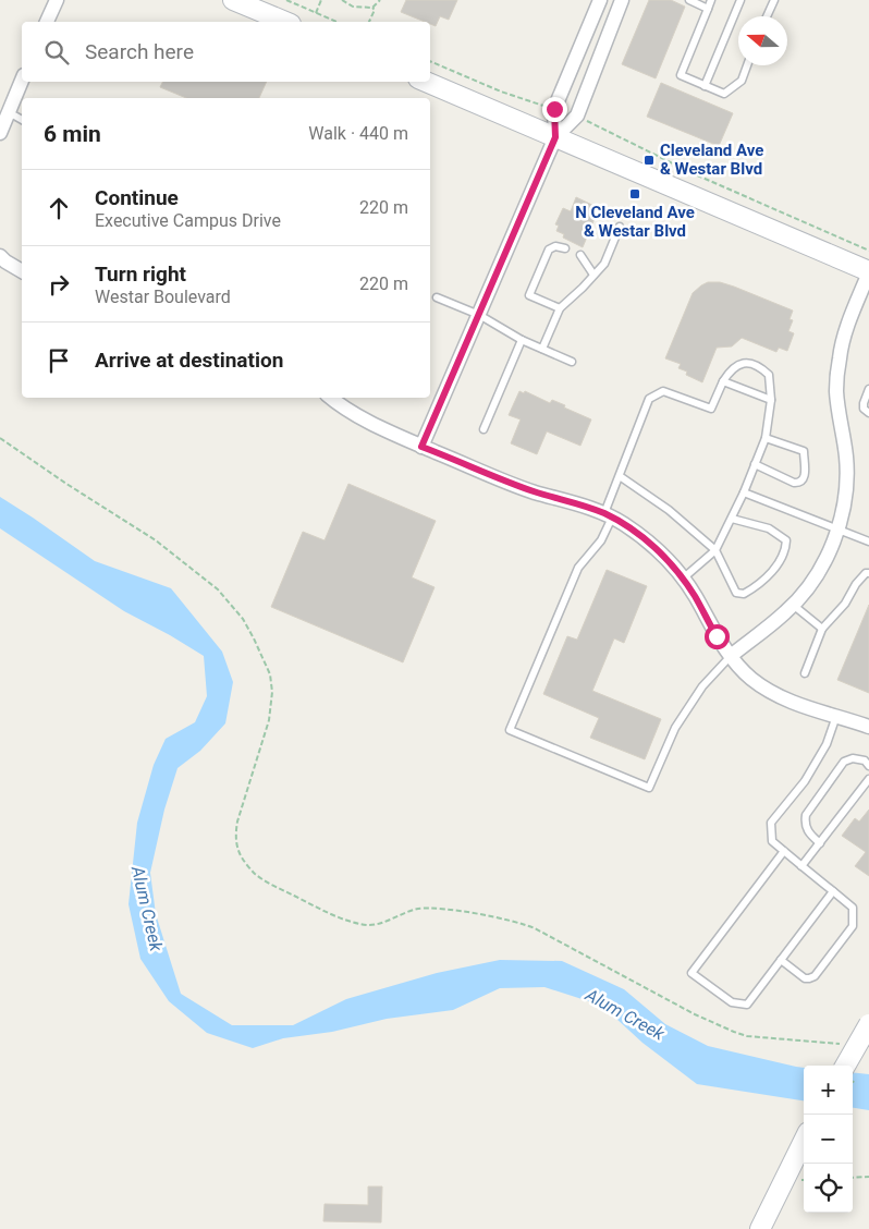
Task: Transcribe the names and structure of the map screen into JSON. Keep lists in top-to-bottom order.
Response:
{
  "water": ["Alum Creek"],
  "places": {
    "transit": ["Cleveland Ave & Westar Blvd", "N Cleveland Ave & Westar Blvd"]
  },
  "north": "left",
  "page": {
    "search": "Search here",
    "heading": ["6 min", "Walk · 440 m"],
    "list": [
      ["Continue", "Executive Campus Drive", "220 m"],
      ["Turn right", "Westar Boulevard", "220 m"],
      "Arrive at destination"
    ],
    "map_buttons": ["+", "−"]
  }
}
